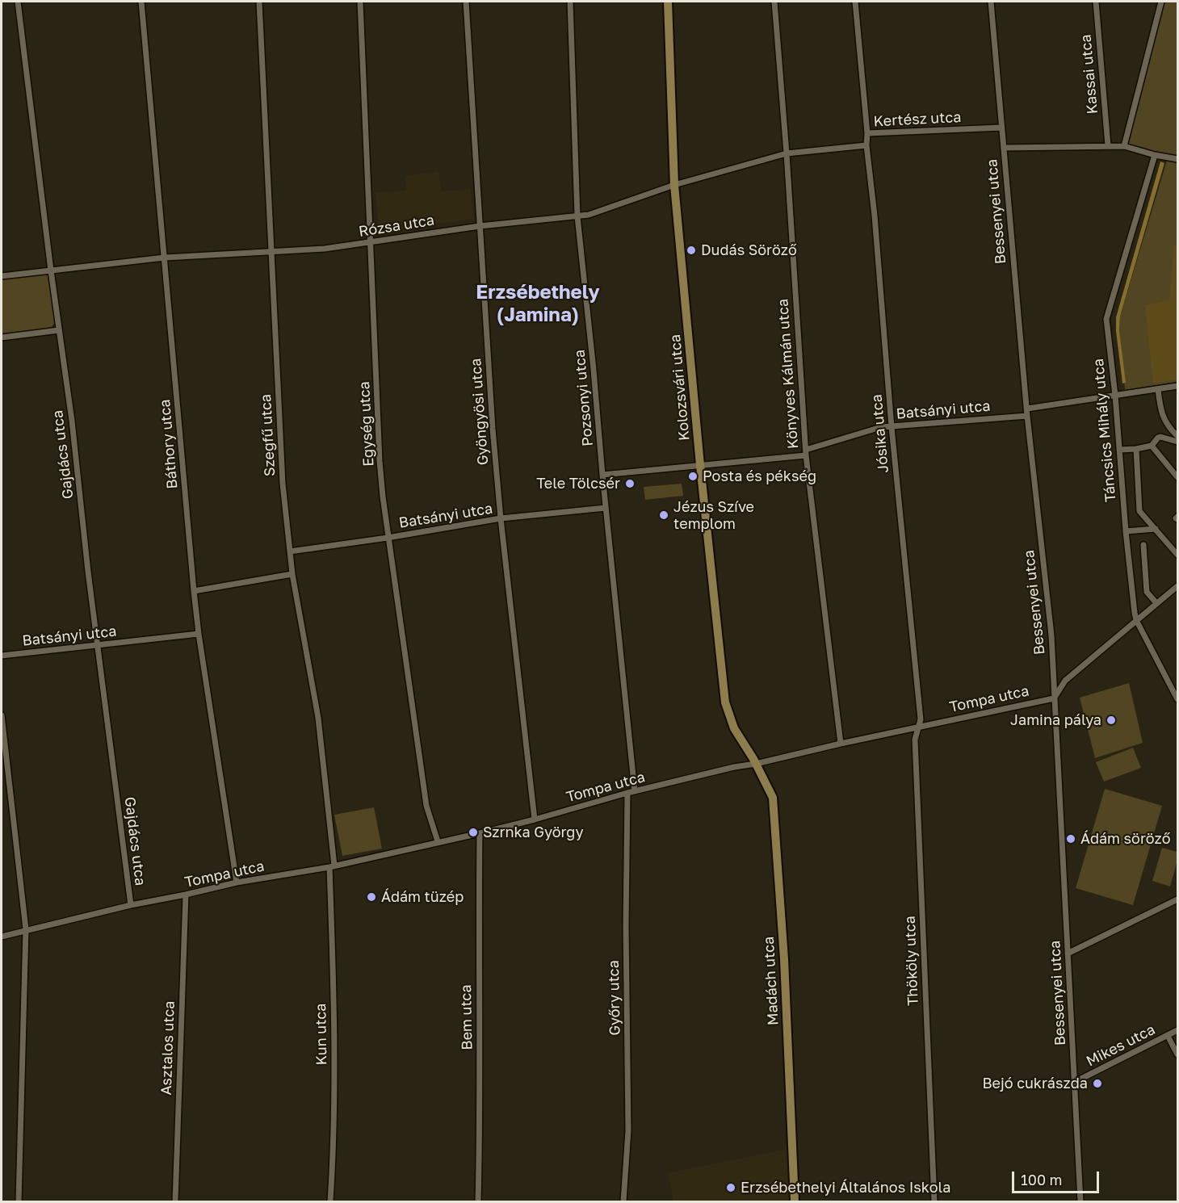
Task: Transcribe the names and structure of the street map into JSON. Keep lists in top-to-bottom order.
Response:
{
  "streets": {
    "street": [
      "Kassai utca",
      "Kertész utca",
      "Bessenyei utca",
      "Rózsa utca",
      "Könyves Kálmán utca",
      "Kolozsvári utca",
      "Pozsonyi utca",
      "Batsányi utca",
      "Gyöngyösi utca",
      "Egység utca",
      "Táncsics Mihály utca",
      "Jósika utca",
      "Szegfű utca",
      "Báthory utca",
      "Gajdács utca",
      "Tompa utca",
      "Thököly utca",
      "Madách utca",
      "Győry utca",
      "Bem utca",
      "Kun utca",
      "Mikes utca",
      "Asztalos utca"
    ]
  },
  "crossings": [
    ["Kertész utca", "Bessenyei utca"],
    ["Kertész utca", "Rózsa utca"],
    ["Kertész utca", "Könyves Kálmán utca"],
    ["Kertész utca", "Jósika utca"],
    ["Bessenyei utca", "Batsányi utca"],
    ["Bessenyei utca", "Tompa utca"],
    ["Bessenyei utca", "Mikes utca"],
    ["Rózsa utca", "Könyves Kálmán utca"],
    ["Rózsa utca", "Kolozsvári utca"],
    ["Rózsa utca", "Pozsonyi utca"],
    ["Rózsa utca", "Gyöngyösi utca"],
    ["Rózsa utca", "Egység utca"],
    ["Rózsa utca", "Szegfű utca"],
    ["Rózsa utca", "Báthory utca"],
    ["Rózsa utca", "Gajdács utca"],
    ["Könyves Kálmán utca", "Batsányi utca"],
    ["Könyves Kálmán utca", "Tompa utca"],
    ["Kolozsvári utca", "Batsányi utca"],
    ["Kolozsvári utca", "Tompa utca"],
    ["Kolozsvári utca", "Madách utca"],
    ["Pozsonyi utca", "Batsányi utca"],
    ["Pozsonyi utca", "Tompa utca"],
    ["Batsányi utca", "Gyöngyösi utca"],
    ["Batsányi utca", "Egység utca"],
    ["Batsányi utca", "Jósika utca"],
    ["Batsányi utca", "Szegfű utca"],
    ["Batsányi utca", "Báthory utca"],
    ["Batsányi utca", "Gajdács utca"],
    ["Gyöngyösi utca", "Tompa utca"],
    ["Egység utca", "Tompa utca"],
    ["Jósika utca", "Thököly utca"],
    ["Szegfű utca", "Tompa utca"],
    ["Szegfű utca", "Kun utca"],
    ["Báthory utca", "Tompa utca"],
    ["Gajdács utca", "Tompa utca"],
    ["Tompa utca", "Thököly utca"],
    ["Tompa utca", "Madách utca"],
    ["Tompa utca", "Győry utca"],
    ["Tompa utca", "Bem utca"],
    ["Tompa utca", "Kun utca"],
    ["Tompa utca", "Asztalos utca"]
  ],
  "districts": ["Erzsébethely (Jamina)"],
  "places": [
    "Dudás Söröző",
    "Posta és pékség",
    "Tele Tölcsér",
    "Jézus Szíve templom",
    "Jamina pálya",
    "Szrnka György",
    "Ádám söröző",
    "Ádám tüzép",
    "Bejó cukrászda",
    "Erzsébethelyi Általános Iskola"
  ],
  "scale_bar": "100 m"
}
